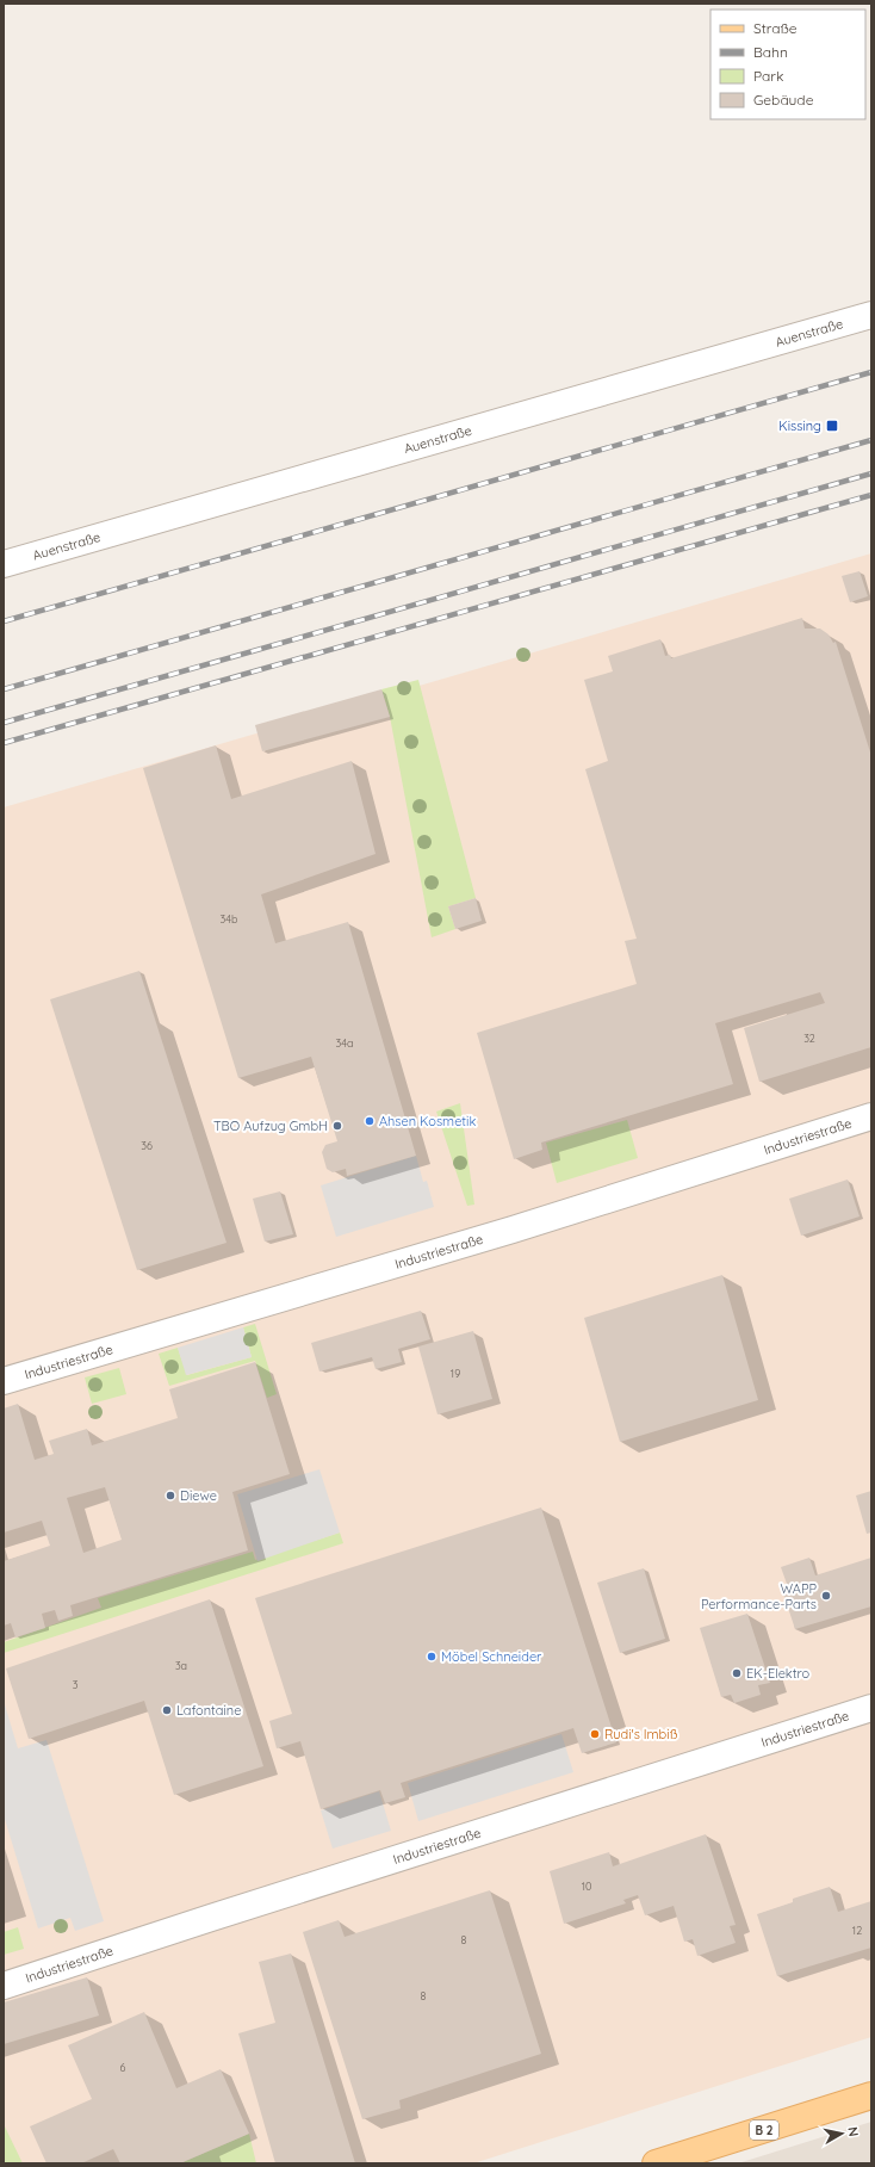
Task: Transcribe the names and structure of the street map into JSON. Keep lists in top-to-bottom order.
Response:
{
  "streets": {
    "main road": ["B 2"],
    "street": ["Auenstraße", "Industriestraße"]
  },
  "places": {
    "transit": ["Kissing"],
    "other": [
      "Ahsen Kosmetik",
      "TBO Aufzug GmbH",
      "Diewe",
      "WAPP Performance-Parts",
      "Möbel Schneider",
      "EK-Elektro",
      "Lafontaine",
      "Rudi's Imbiß"
    ]
  },
  "house_numbers": [
    "34b",
    "32",
    "34a",
    "36",
    "19",
    "3a",
    "3",
    "10",
    "12",
    "8",
    "8",
    "6"
  ],
  "legend": [
    "Straße",
    "Bahn",
    "Park",
    "Gebäude"
  ],
  "north": "right"
}
